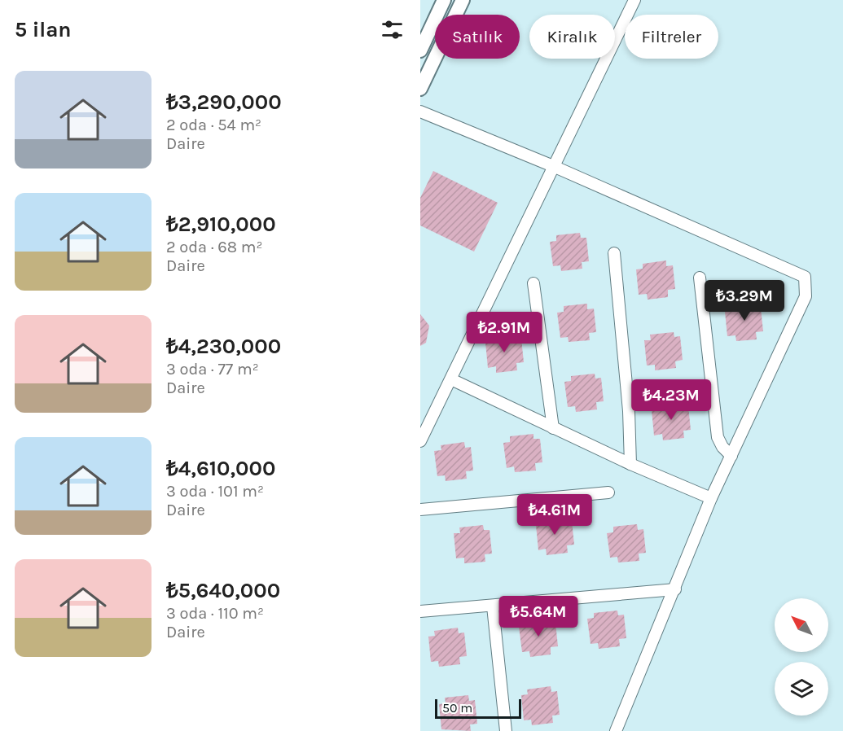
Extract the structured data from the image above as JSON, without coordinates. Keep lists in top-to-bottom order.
{
  "scale_bar": "50 m",
  "north": "top left",
  "page": {
    "heading": "5 ilan",
    "chip": ["Satılık", "Kiralık", "Filtreler"],
    "list": [
      {
        "name": "₺3,290,000",
        "note": "2 oda · 54 m² · Daire"
      },
      {
        "name": "₺2,910,000",
        "note": "2 oda · 68 m² · Daire"
      },
      {
        "name": "₺4,230,000",
        "note": "3 oda · 77 m² · Daire"
      },
      {
        "name": "₺4,610,000",
        "note": "3 oda · 101 m² · Daire"
      },
      {
        "name": "₺5,640,000",
        "note": "3 oda · 110 m² · Daire"
      }
    ],
    "price": [
      "₺3.29M",
      "₺2.91M",
      "₺4.23M",
      "₺4.61M",
      "₺5.64M"
    ],
    "scale": "50 m"
  }
}
